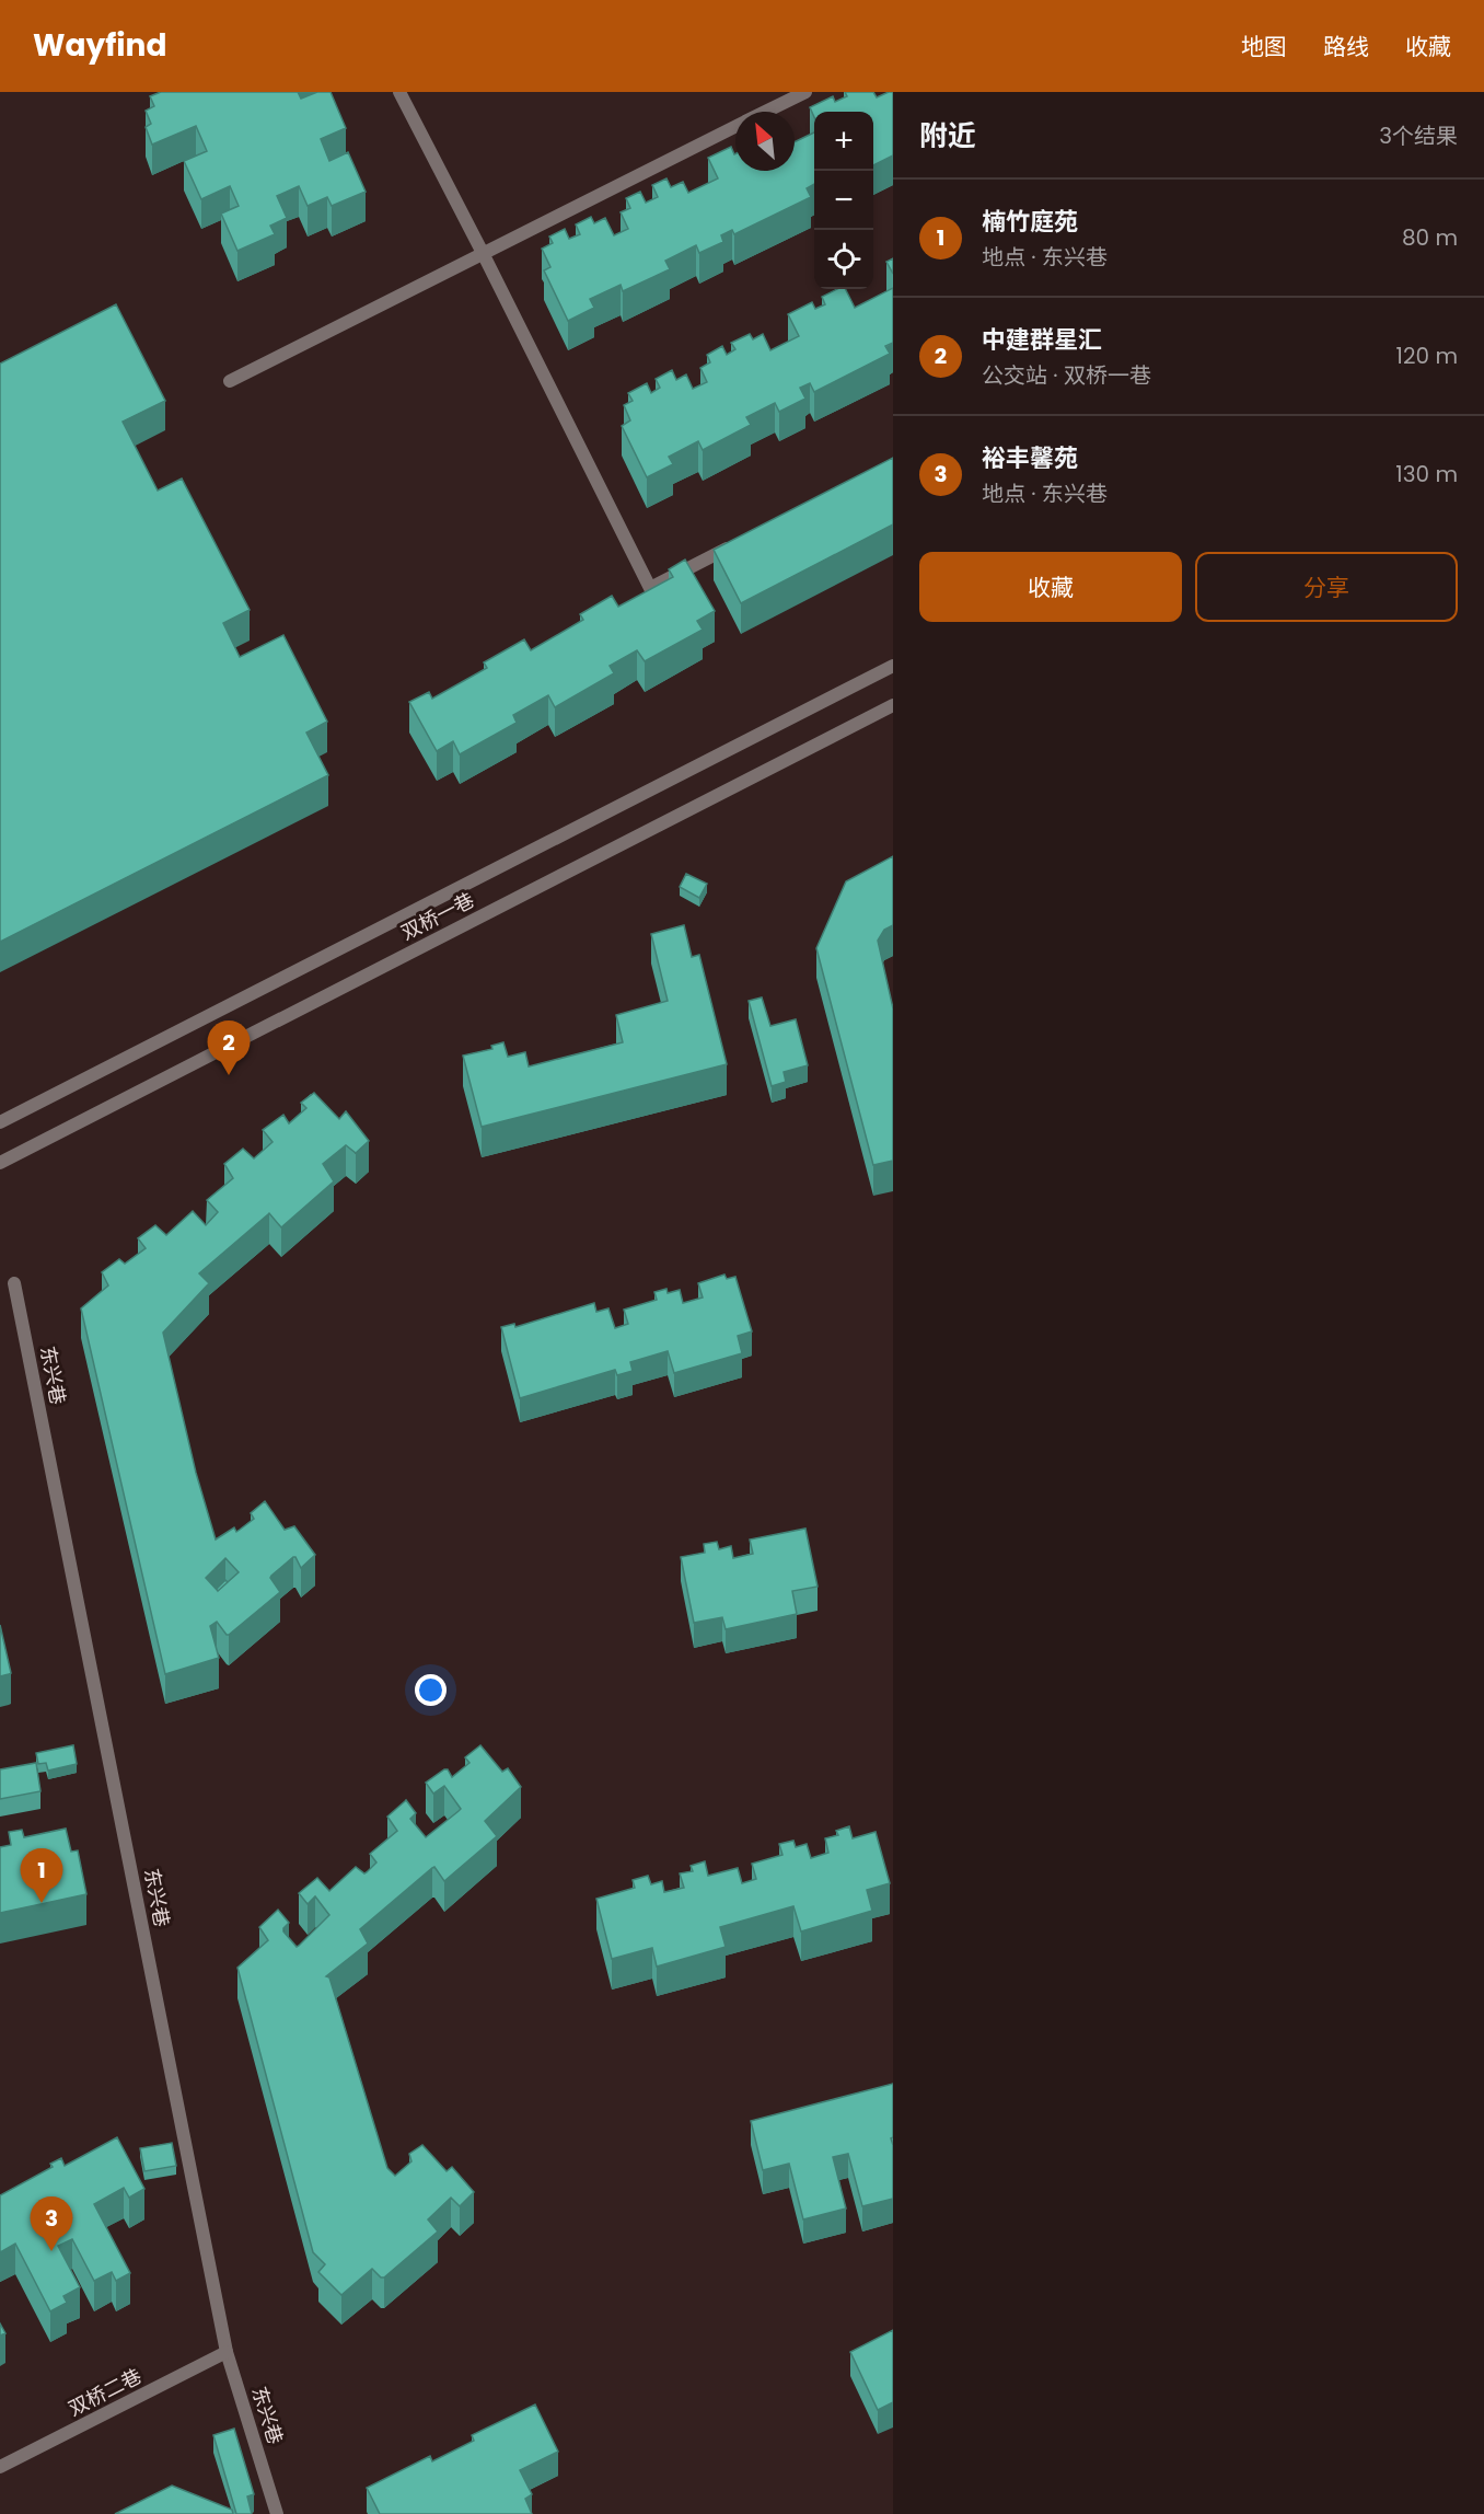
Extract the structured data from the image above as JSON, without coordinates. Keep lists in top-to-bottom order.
{
  "streets": {
    "street": ["双桥一巷", "东兴巷", "双桥二巷"]
  },
  "crossings": [
    ["东兴巷", "双桥二巷"]
  ],
  "north": "top left",
  "page": {
    "header": "Wayfind",
    "nav": ["地图", "路线", "收藏"],
    "heading": ["附近", "3个结果"],
    "map_buttons": ["+", "−"],
    "list": [
      {
        "mark": "1",
        "name": "楠竹庭苑",
        "note": "地点 · 东兴巷",
        "value": "80 m"
      },
      {
        "mark": "2",
        "name": "中建群星汇",
        "note": "公交站 · 双桥一巷",
        "value": "120 m"
      },
      {
        "mark": "3",
        "name": "裕丰馨苑",
        "note": "地点 · 东兴巷",
        "value": "130 m"
      }
    ],
    "buttons": ["收藏", "分享"],
    "pins": ["2", "1", "3"]
  }
}
